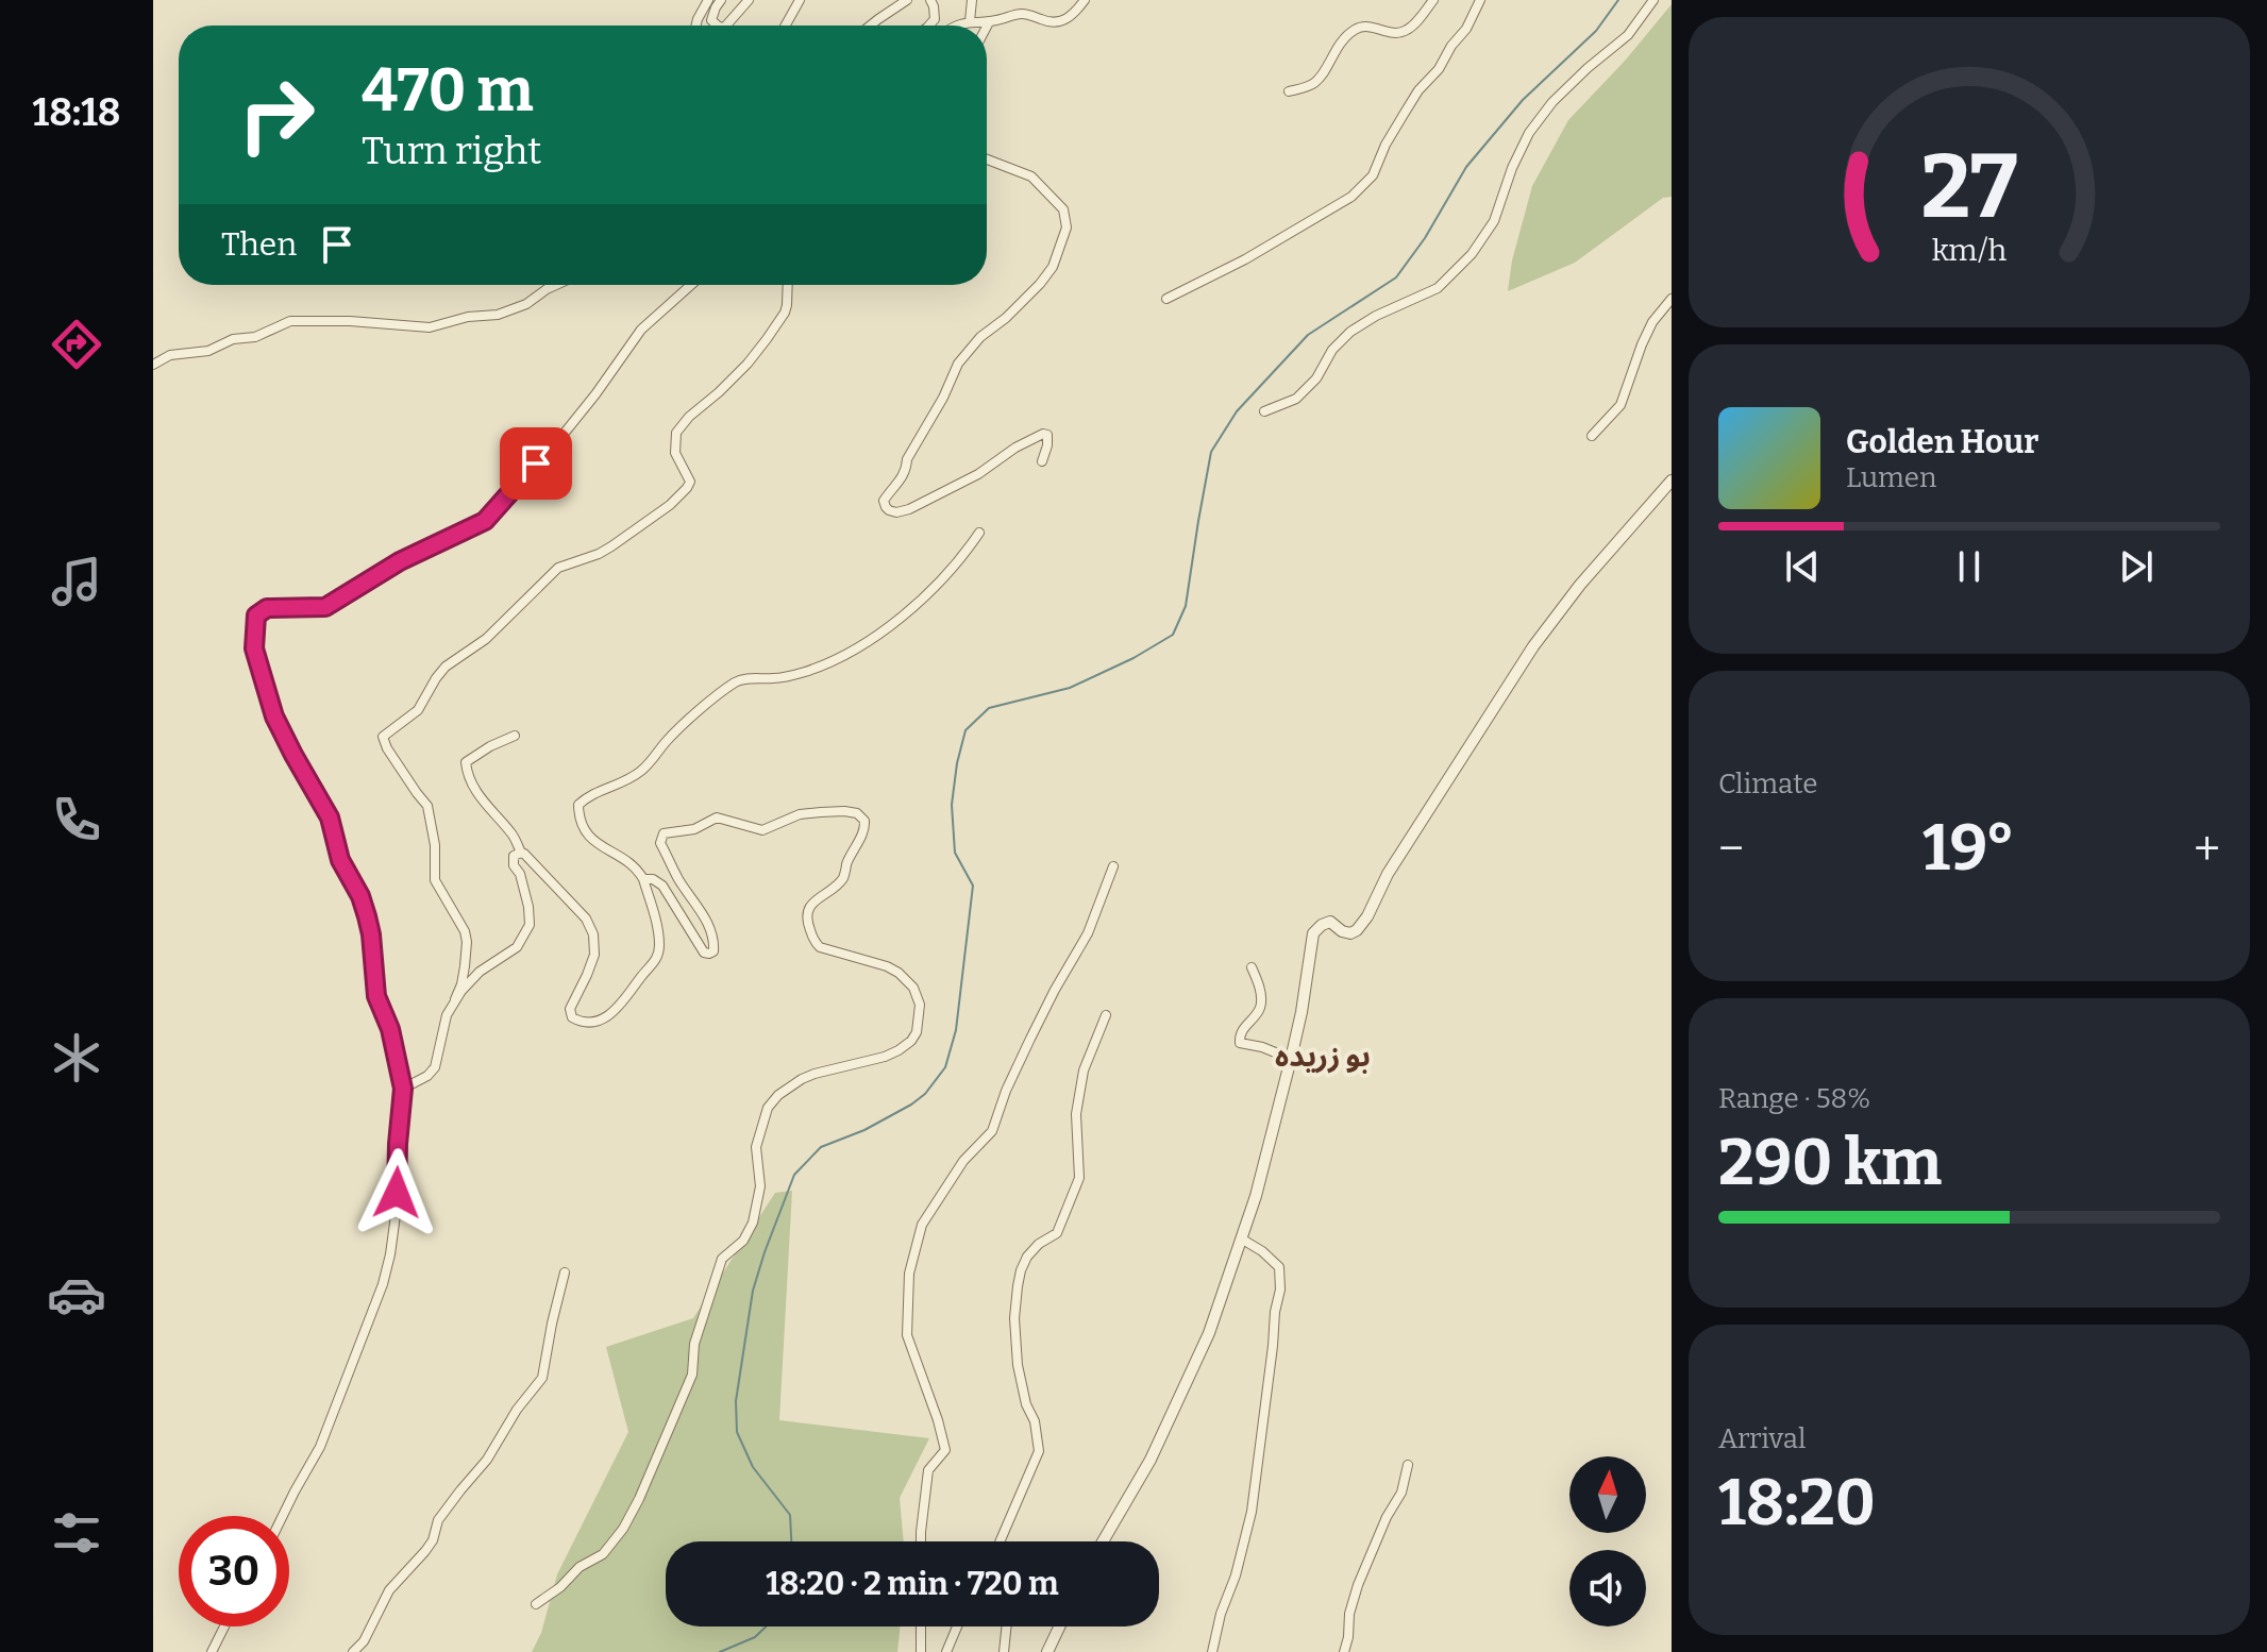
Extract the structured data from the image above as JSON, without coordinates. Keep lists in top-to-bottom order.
{
  "districts": ["بو زريده"],
  "north": "top",
  "page": {
    "tabs": "18:18",
    "turn": ["470 m", "Turn right"],
    "then": "Then",
    "song": ["Golden Hour", "Lumen"],
    "tile": [
      "Climate",
      ["Range · 58%", "290 km"],
      ["Arrival", "18:20"]
    ],
    "heat": ["−", "19°", "+"],
    "limit": "30",
    "trip": "18:20 · 2 min · 720 m",
    "gauge": ["27", "km/h"]
  }
}
